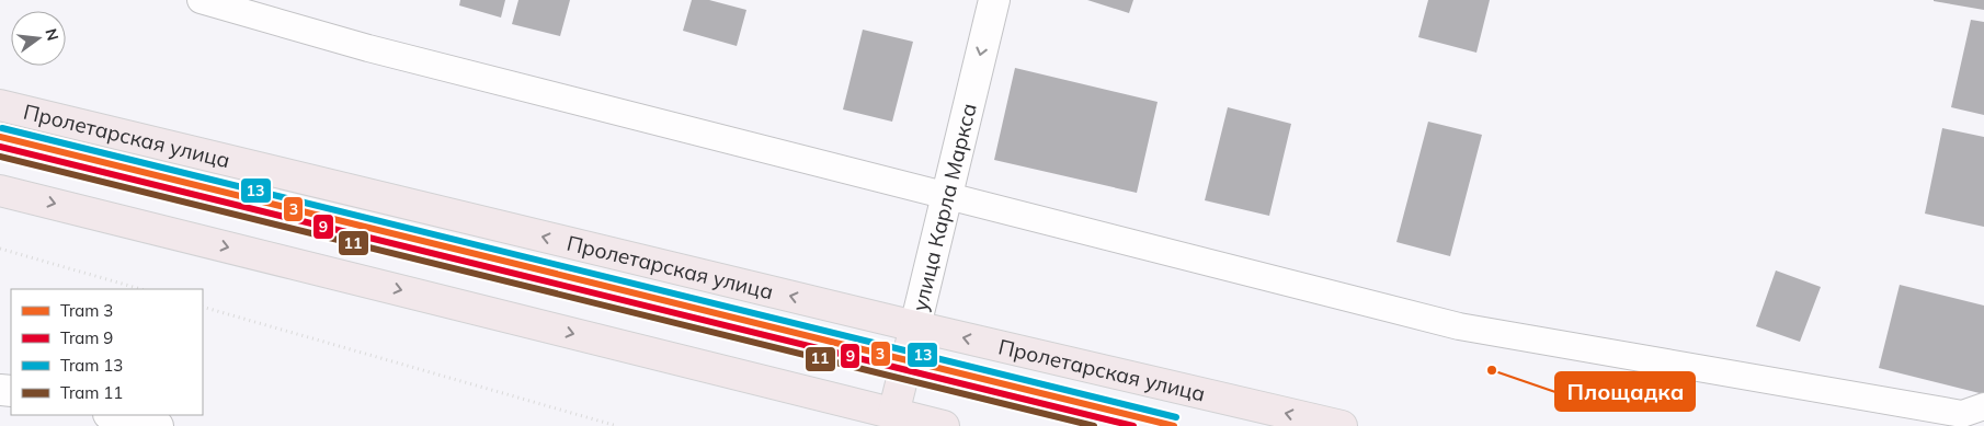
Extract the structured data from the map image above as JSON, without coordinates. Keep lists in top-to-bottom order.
{
  "streets": {
    "main road": ["Пролетарская улица", "улица Карла Маркса"]
  },
  "crossings": [
    ["Пролетарская улица", "улица Карла Маркса"]
  ],
  "one_way": ["улица Карла Маркса"],
  "places": ["Площадка"],
  "lines": [
    "tram line 13",
    "tram line 3",
    "tram line 9",
    "tram line 11"
  ],
  "legend": [
    "Tram 3",
    "Tram 9",
    "Tram 13",
    "Tram 11"
  ],
  "north": "right"
}
